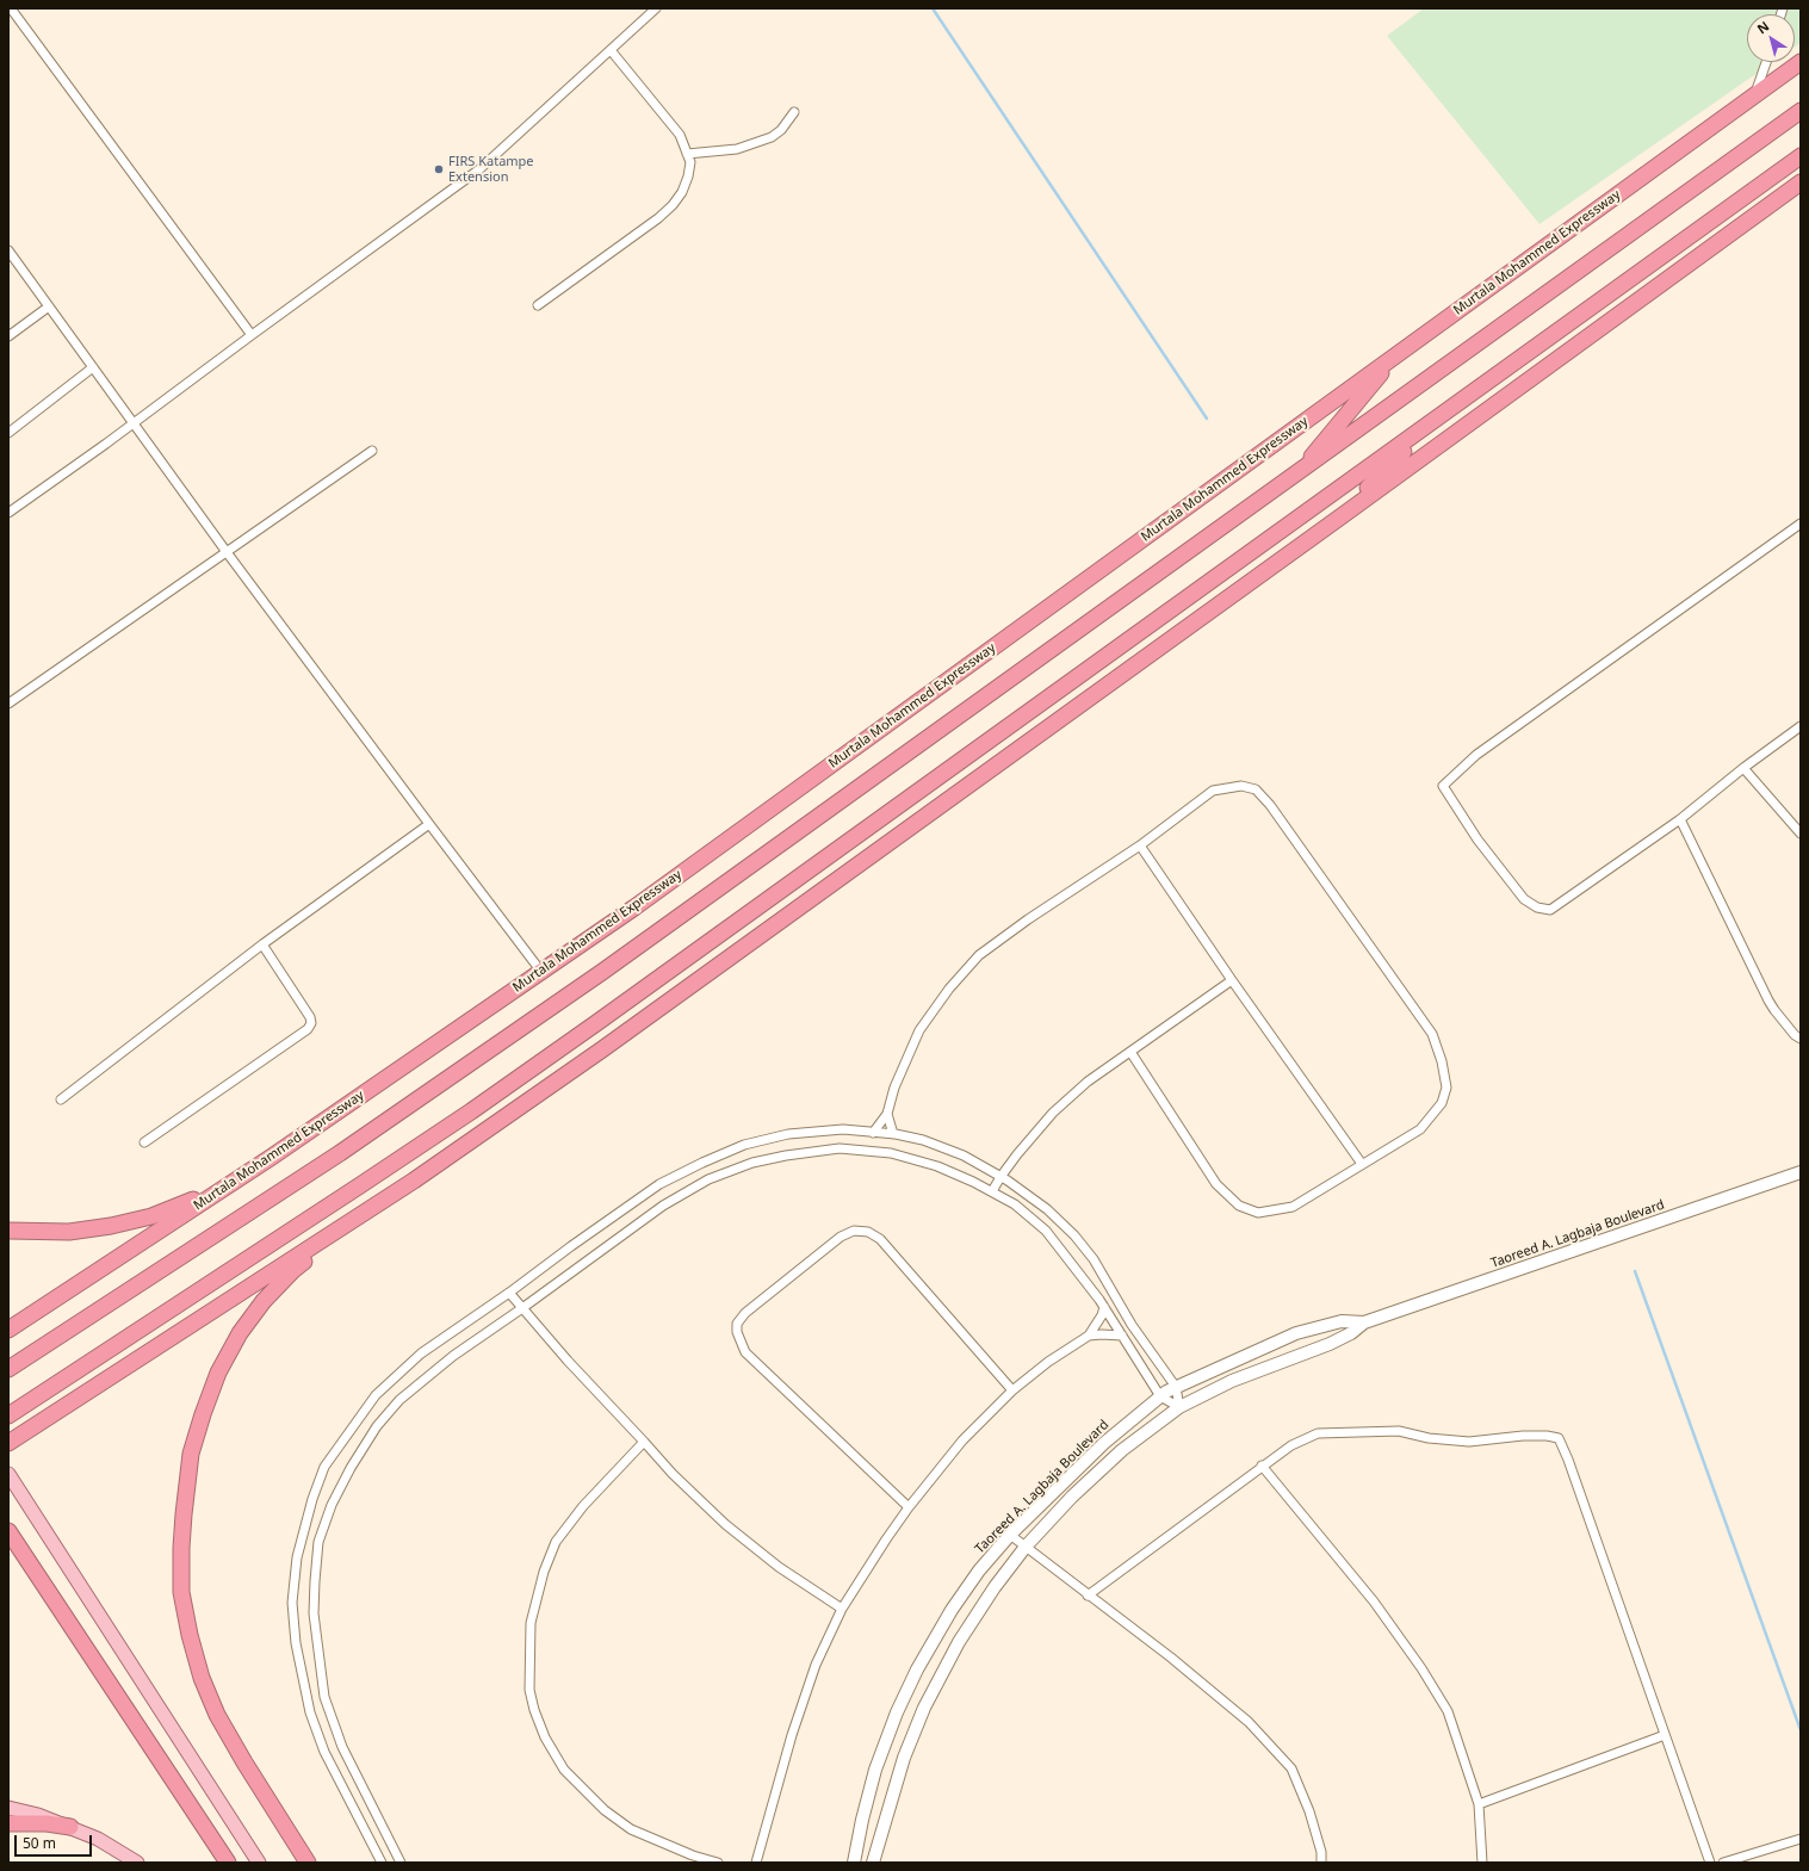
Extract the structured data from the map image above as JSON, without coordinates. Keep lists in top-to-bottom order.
{
  "streets": {
    "highway": ["Murtala Mohammed Expressway"],
    "street": ["Taoreed A. Lagbaja Boulevard"]
  },
  "places": ["FIRS Katampe Extension"],
  "scale_bar": "50 m",
  "north": "top left"
}
